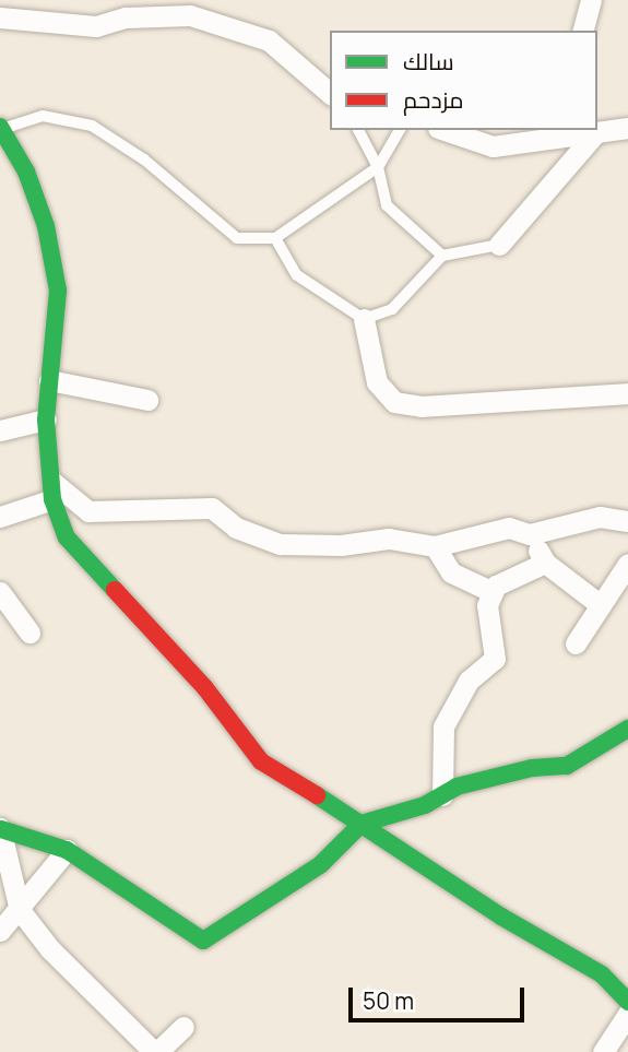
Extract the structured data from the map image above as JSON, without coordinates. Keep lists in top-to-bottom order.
{
  "legend": ["سالك", "مزدحم"],
  "scale_bar": "50 m"
}
